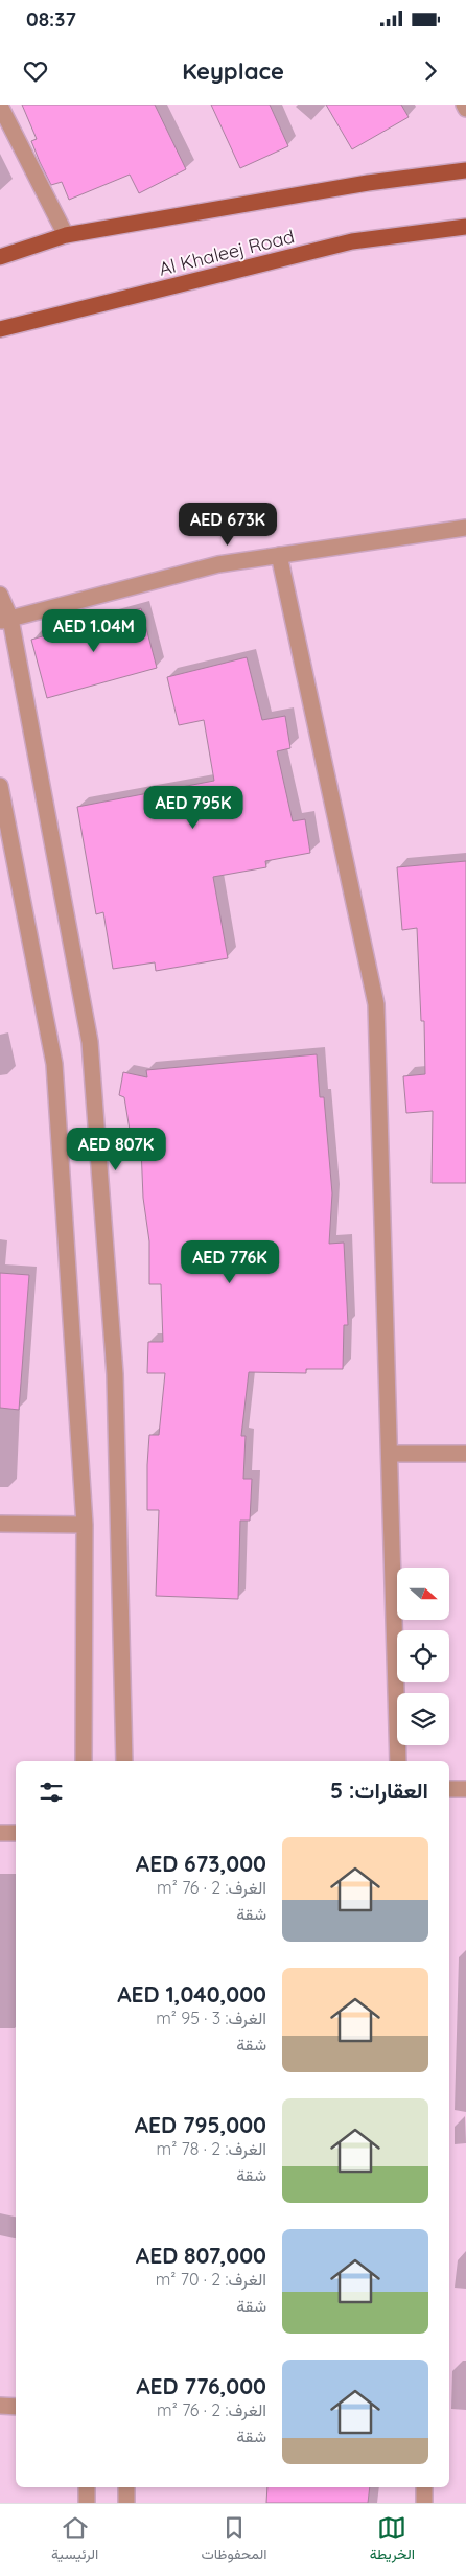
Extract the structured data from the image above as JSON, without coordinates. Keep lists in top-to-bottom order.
{
  "streets": {
    "main road": ["Al Khaleej Road"]
  },
  "north": "right",
  "page": {
    "status": "08:37",
    "header": "Keyplace",
    "price": [
      "AED 673K",
      "AED 1.04M",
      "AED 795K",
      "AED 807K",
      "AED 776K"
    ],
    "heading": "العقارات: 5",
    "list": [
      {
        "name": "AED 673,000",
        "note": "الغرف: 2 · 76 m² · شقة"
      },
      {
        "name": "AED 1,040,000",
        "note": "الغرف: 3 · 95 m² · شقة"
      },
      {
        "name": "AED 795,000",
        "note": "الغرف: 2 · 78 m² · شقة"
      },
      {
        "name": "AED 807,000",
        "note": "الغرف: 2 · 70 m² · شقة"
      },
      {
        "name": "AED 776,000",
        "note": "الغرف: 2 · 76 m² · شقة"
      }
    ],
    "tabs": ["الخريطة", "المحفوظات", "الرئيسية"]
  }
}
